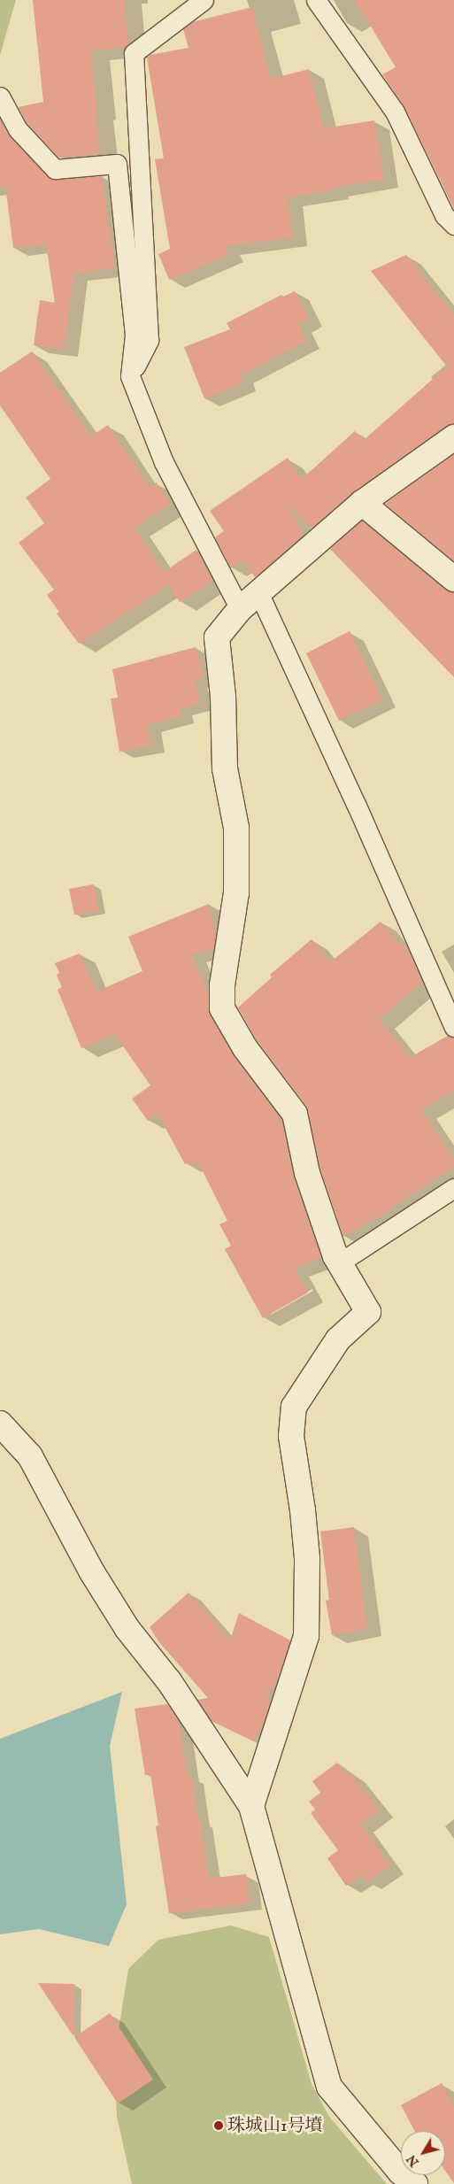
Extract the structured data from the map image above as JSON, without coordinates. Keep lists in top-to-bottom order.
{
  "places": ["珠城山1号墳"],
  "north": "bottom left"
}
